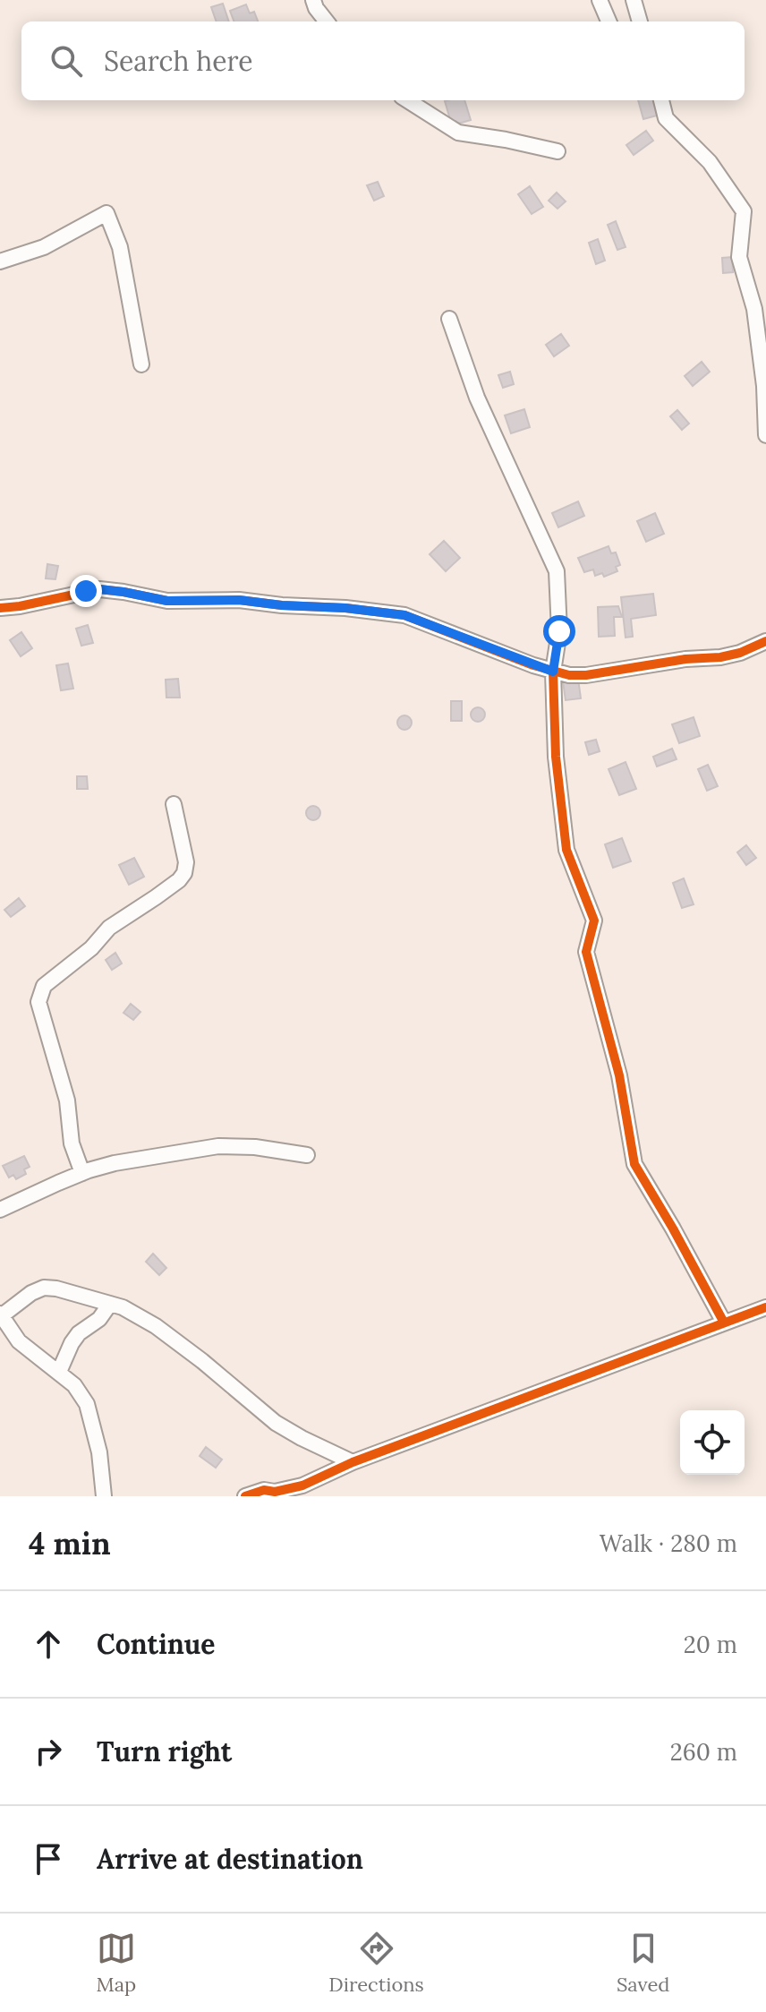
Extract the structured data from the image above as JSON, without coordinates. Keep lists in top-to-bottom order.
{
  "page": {
    "search": "Search here",
    "heading": ["4 min", "Walk · 280 m"],
    "list": [
      ["Continue", "20 m"],
      ["Turn right", "260 m"],
      "Arrive at destination"
    ],
    "nav": ["Map", "Directions", "Saved"]
  }
}
